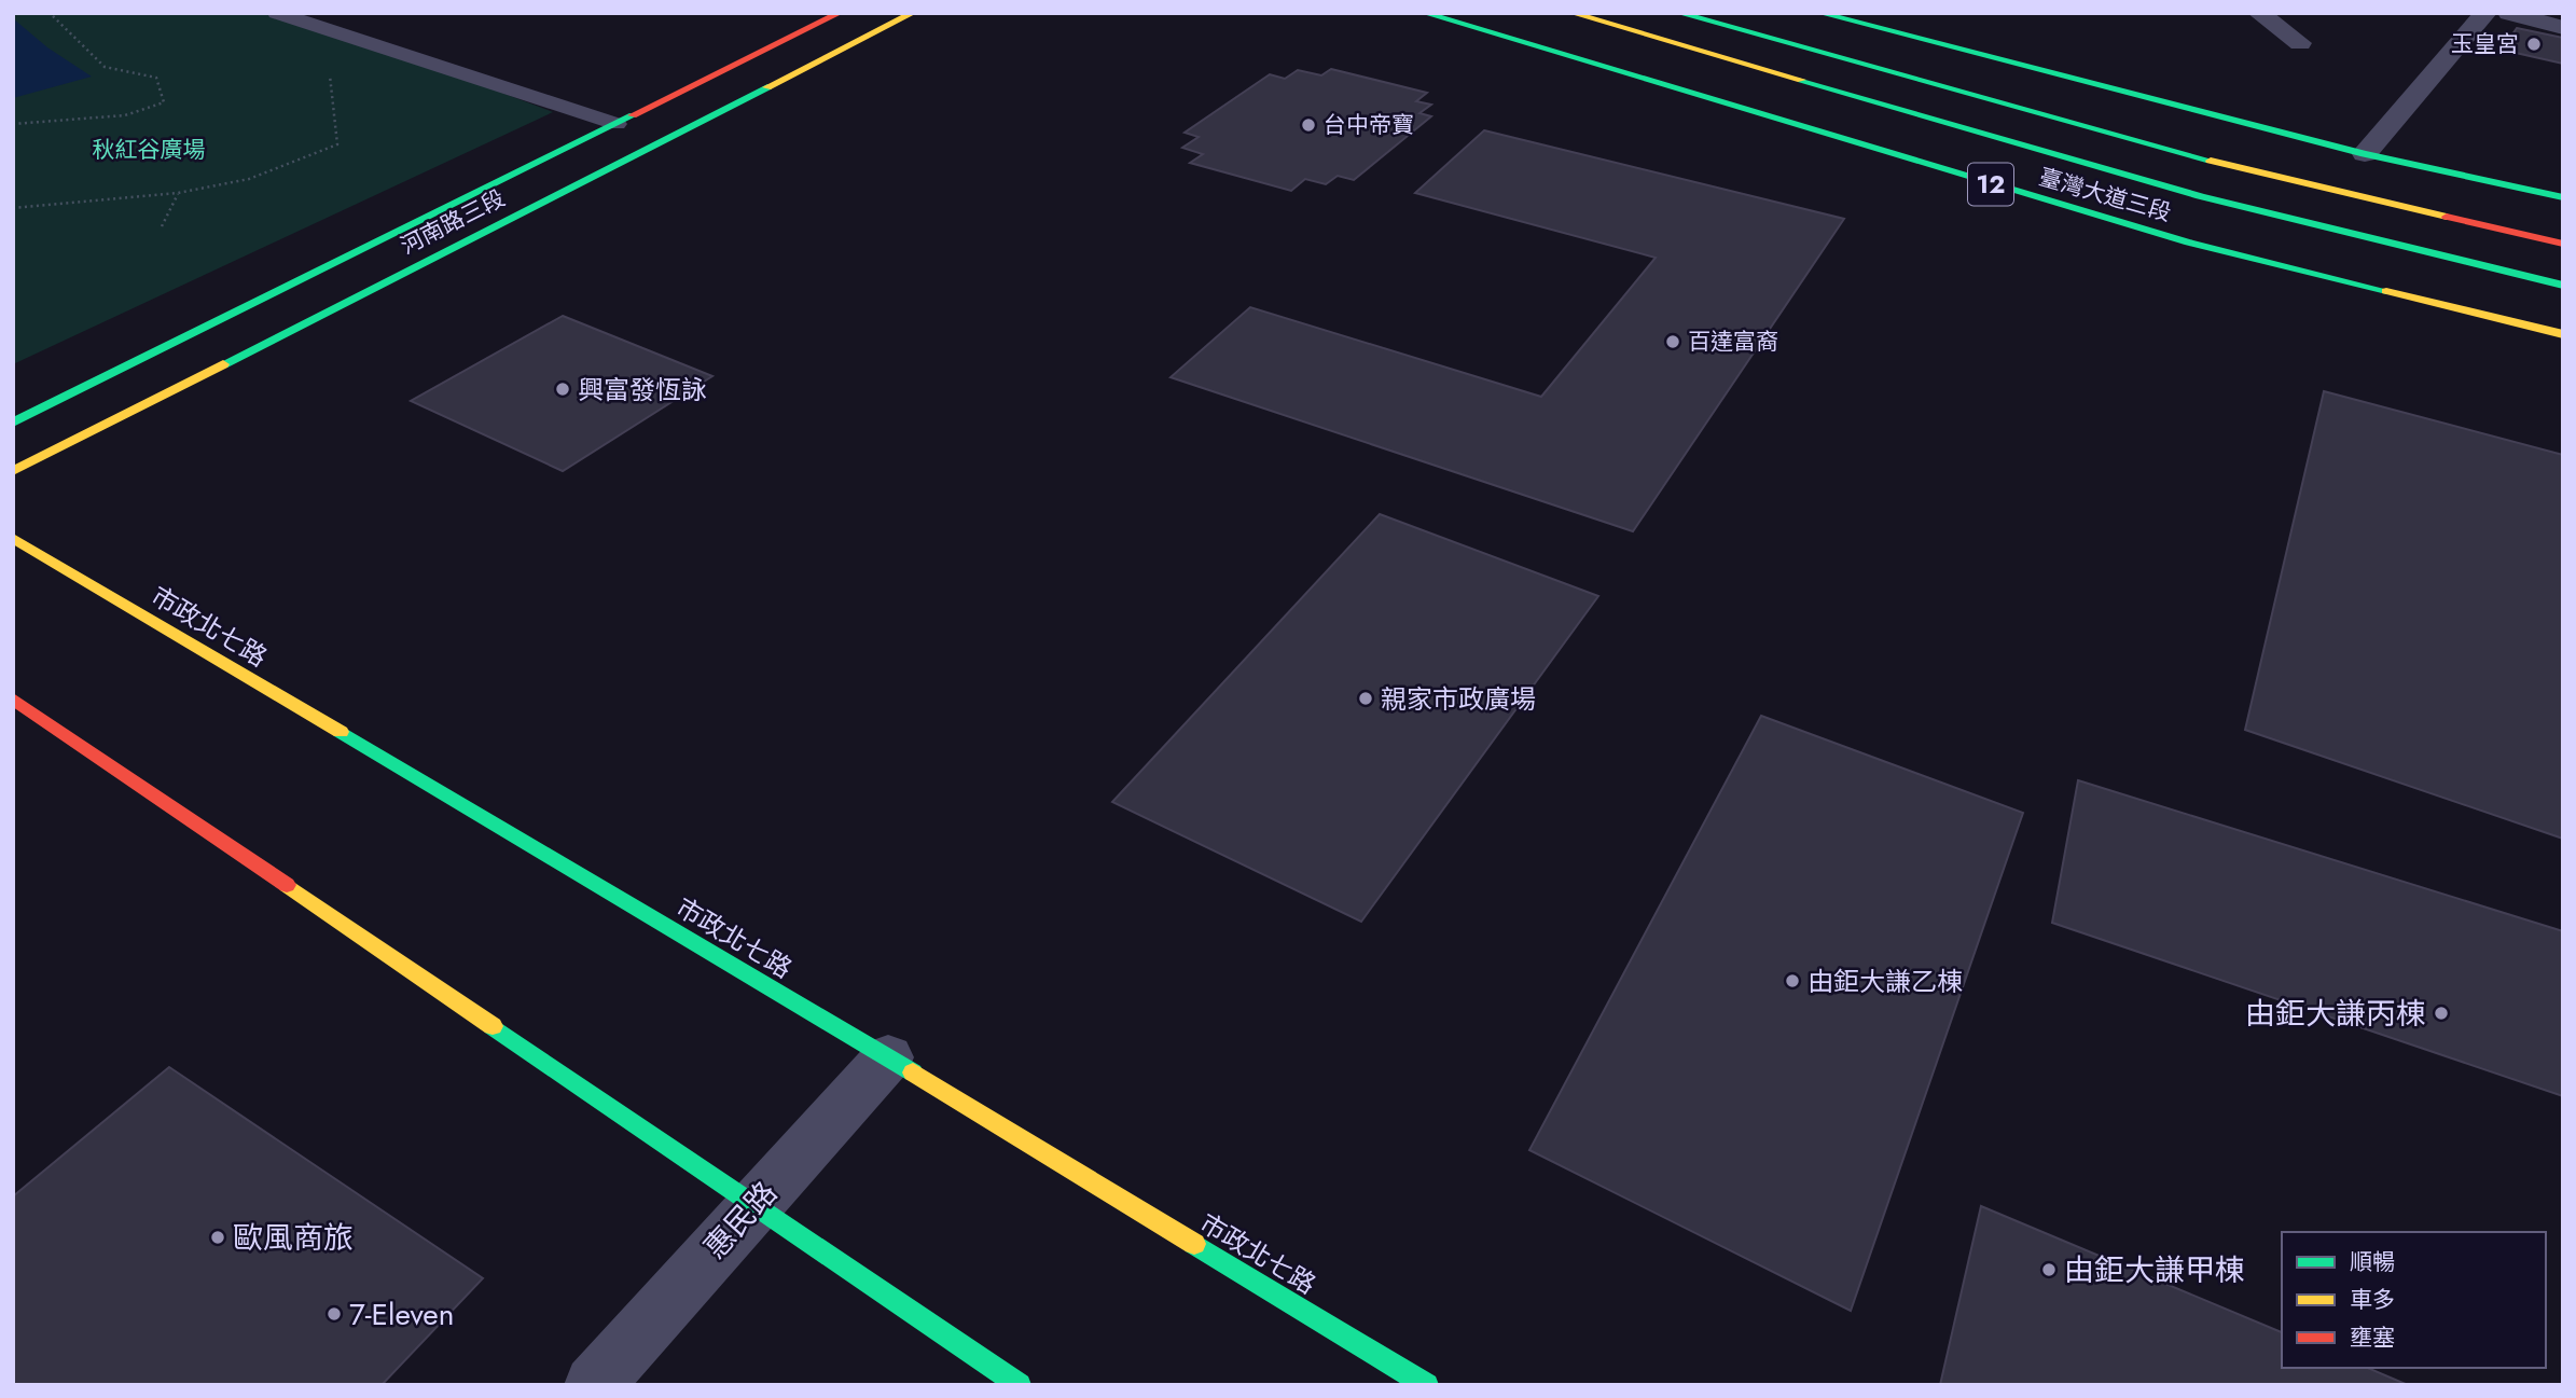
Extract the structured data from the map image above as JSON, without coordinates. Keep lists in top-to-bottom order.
{
  "streets": {
    "street": [
      "12",
      "臺灣大道三段",
      "河南路三段",
      "市政北七路",
      "惠民路"
    ]
  },
  "crossings": [
    ["市政北七路", "惠民路"]
  ],
  "parks": ["秋紅谷廣場"],
  "places": [
    "玉皇宮",
    "台中帝寶",
    "百達富裔",
    "興富發恆詠",
    "親家市政廣場",
    "由鉅大謙乙棟",
    "由鉅大謙丙棟",
    "歐風商旅",
    "由鉅大謙甲棟",
    "7-Eleven"
  ],
  "legend": ["順暢", "車多", "壅塞"]
}
